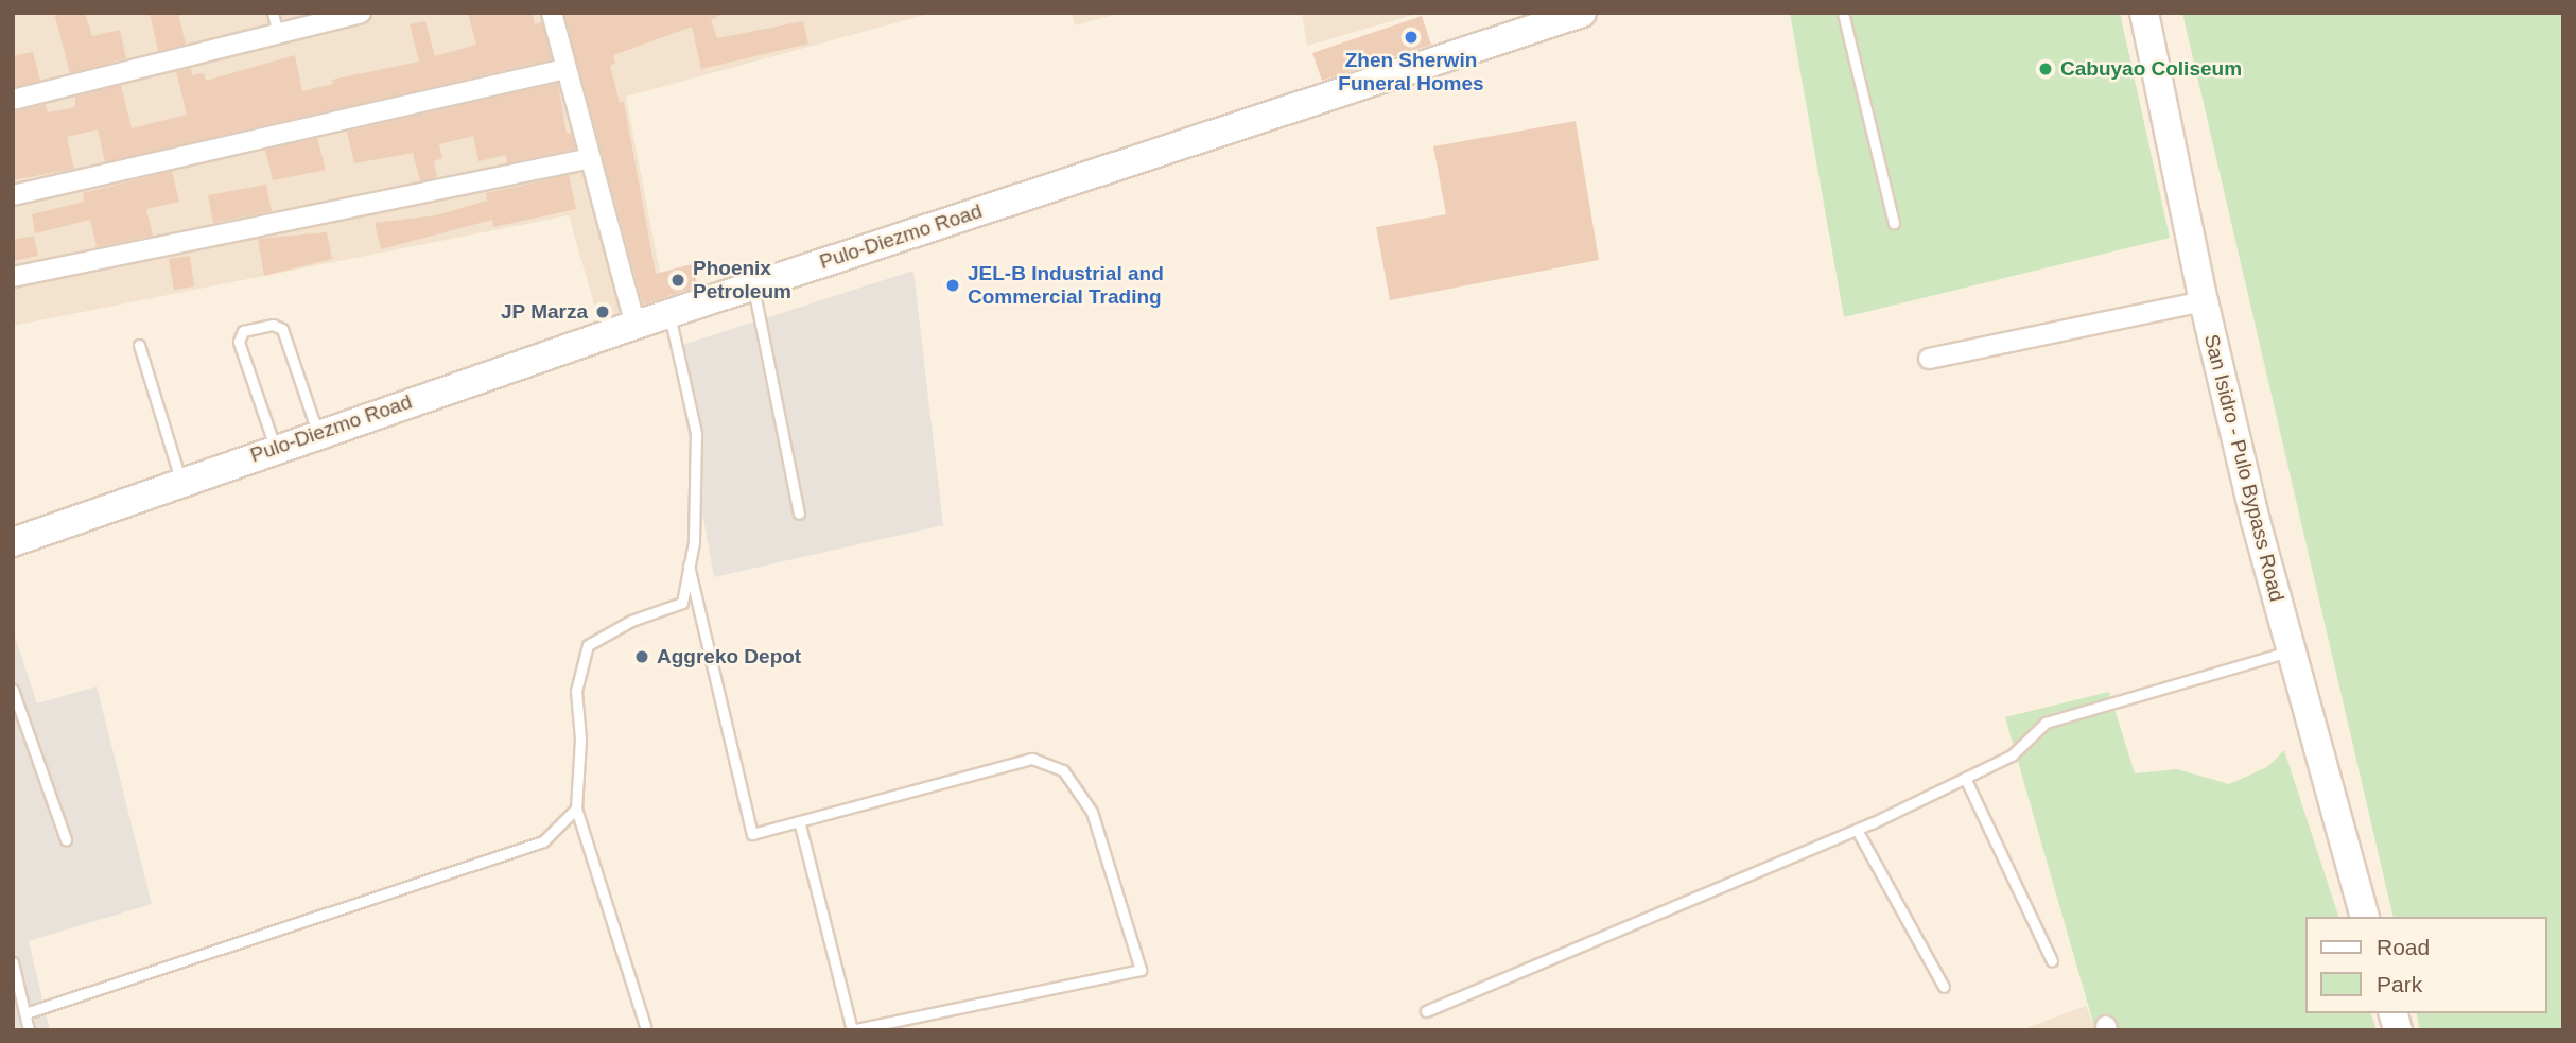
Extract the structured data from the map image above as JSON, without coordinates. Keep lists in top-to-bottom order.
{
  "streets": {
    "main road": ["Pulo-Diezmo Road", "San Isidro - Pulo Bypass Road"]
  },
  "places": [
    "Zhen Sherwin Funeral Homes",
    "Cabuyao Coliseum",
    "Phoenix Petroleum",
    "JEL-B Industrial and Commercial Trading",
    "JP Marza",
    "Aggreko Depot"
  ],
  "legend": ["Road", "Park"]
}
